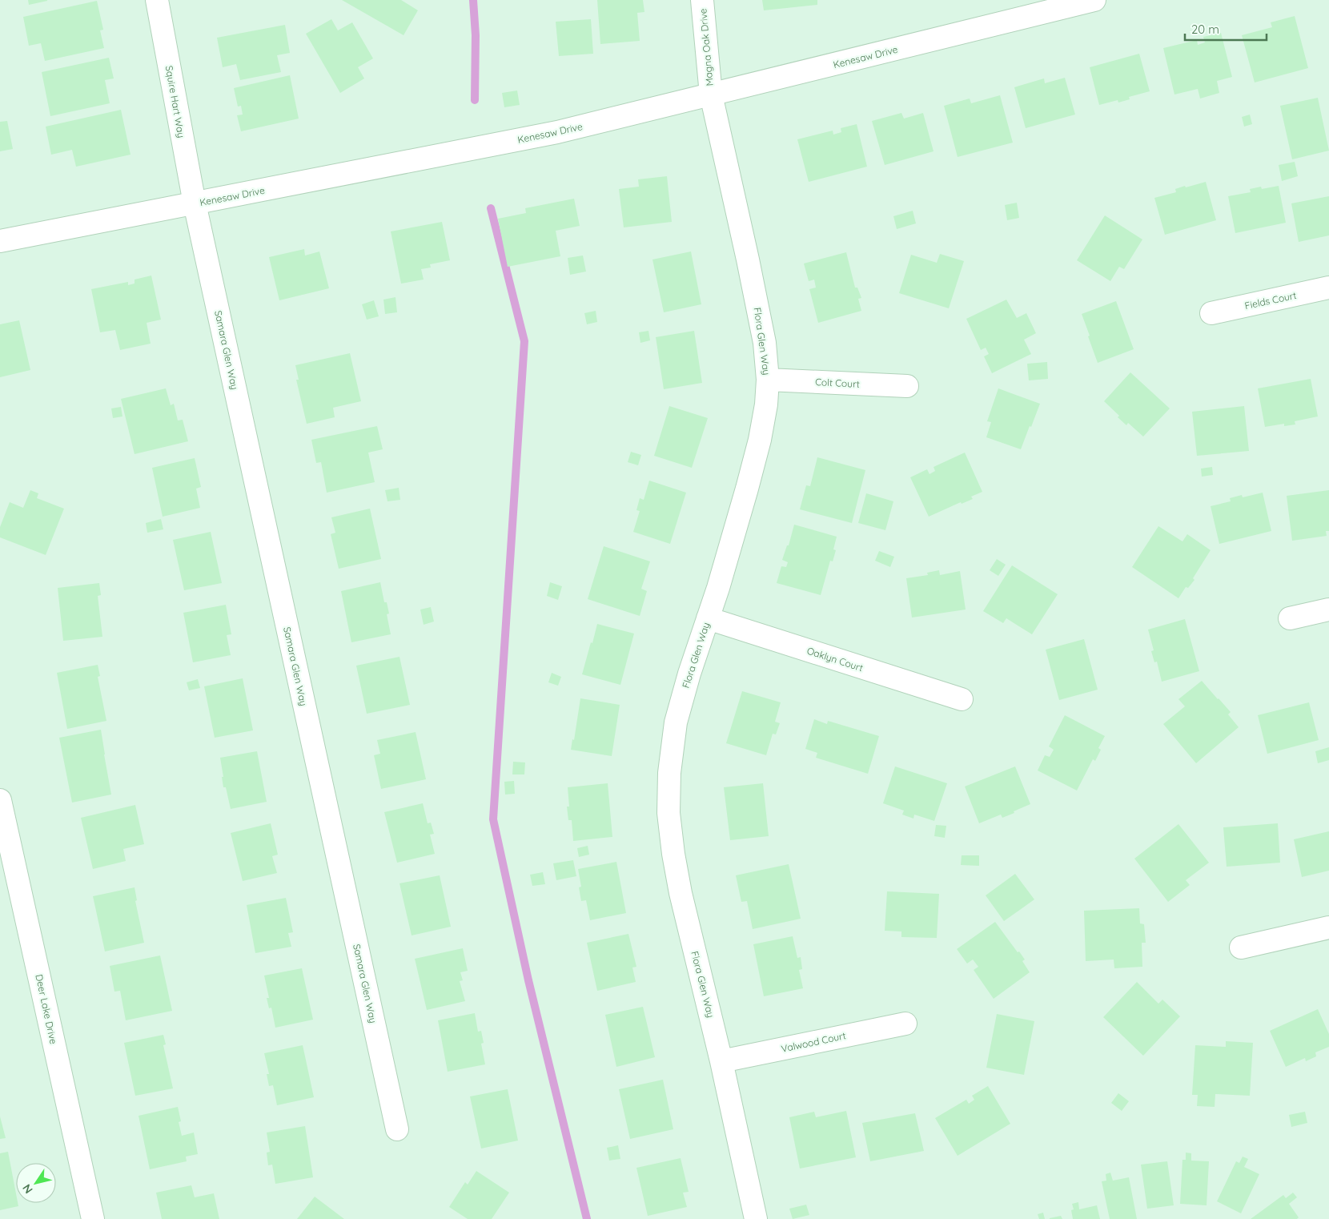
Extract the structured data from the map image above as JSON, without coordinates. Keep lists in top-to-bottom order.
{
  "streets": {
    "street": [
      "Magna Oak Drive",
      "Kenesaw Drive",
      "Squire Hart Way",
      "Fields Court",
      "Flora Glen Way",
      "Samara Glen Way",
      "Colt Court",
      "Oaklyn Court",
      "Deer Lake Drive",
      "Valwood Court"
    ]
  },
  "crossings": [
    ["Magna Oak Drive", "Kenesaw Drive"],
    ["Magna Oak Drive", "Flora Glen Way"],
    ["Kenesaw Drive", "Squire Hart Way"],
    ["Kenesaw Drive", "Flora Glen Way"],
    ["Kenesaw Drive", "Samara Glen Way"],
    ["Squire Hart Way", "Samara Glen Way"],
    ["Flora Glen Way", "Colt Court"],
    ["Flora Glen Way", "Oaklyn Court"],
    ["Flora Glen Way", "Valwood Court"]
  ],
  "scale_bar": "20 m",
  "north": "bottom left"
}
